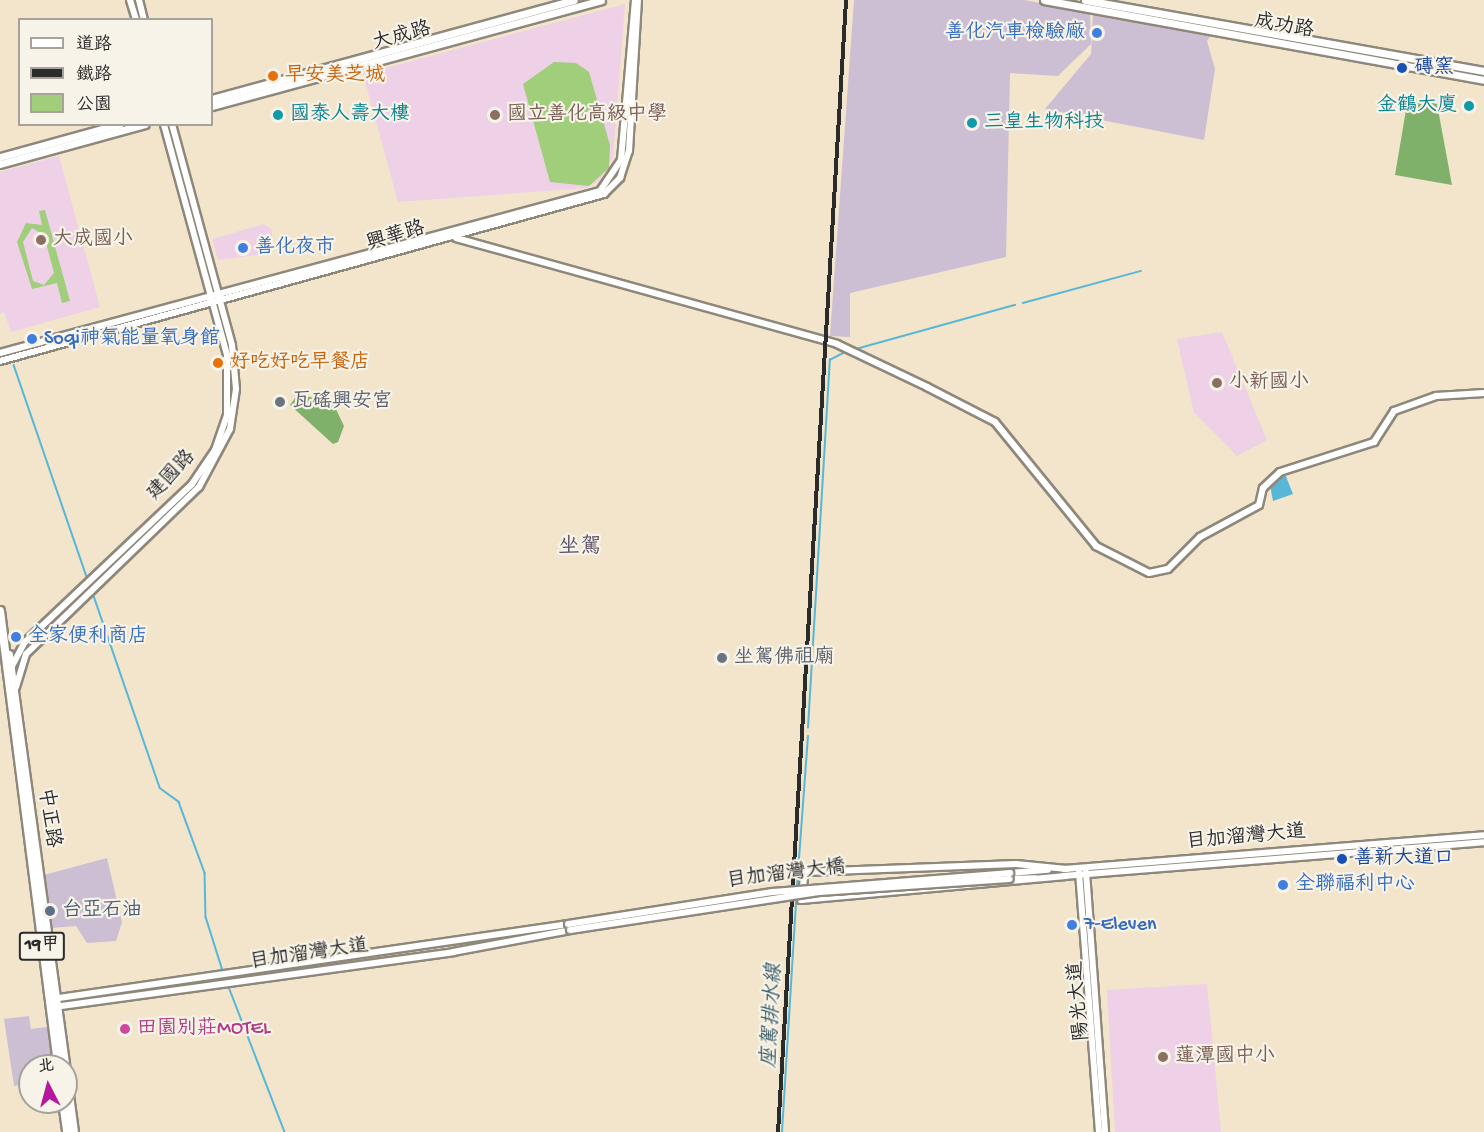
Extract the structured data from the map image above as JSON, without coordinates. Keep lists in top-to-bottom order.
{
  "streets": {
    "main road": [
      "成功路",
      "大成路",
      "中正路",
      "19甲"
    ],
    "street": [
      "興華路",
      "建國路",
      "目加溜灣大道",
      "目加溜灣大橋",
      "陽光大道"
    ]
  },
  "crossings": [
    ["興華路", "建國路"],
    ["建國路", "中正路"],
    ["中正路", "目加溜灣大道"],
    ["中正路", "19甲"],
    ["目加溜灣大道", "目加溜灣大橋"],
    ["目加溜灣大道", "19甲"],
    ["目加溜灣大道", "陽光大道"]
  ],
  "districts": ["坐駕"],
  "water": ["座駕排水線"],
  "places": [
    "善化汽車檢驗廠",
    "磚窯",
    "早安美芝城",
    "金鶴大廈",
    "國泰人壽大樓",
    "國立善化高級中學",
    "三皇生物科技",
    "大成國小",
    "善化夜市",
    "Soqi神氣能量氧身館",
    "好吃好吃早餐店",
    "小新國小",
    "瓦磘興安宮",
    "全家便利商店",
    "坐駕佛祖廟",
    "善新大道口",
    "全聯福利中心",
    "台亞石油",
    "7-Eleven",
    "田園別莊MOTEL",
    "蓮潭國中小"
  ],
  "legend": ["道路", "鐵路", "公園"],
  "north": "top"
}
